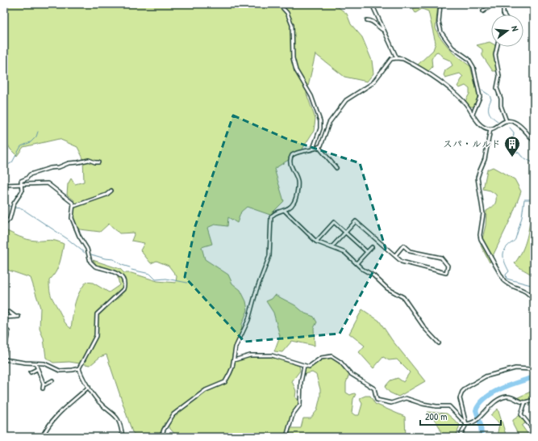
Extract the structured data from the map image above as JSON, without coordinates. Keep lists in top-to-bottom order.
{
  "places": {
    "building": ["スパ・ルルド"]
  },
  "scale_bar": "200 m",
  "north": "right"
}
